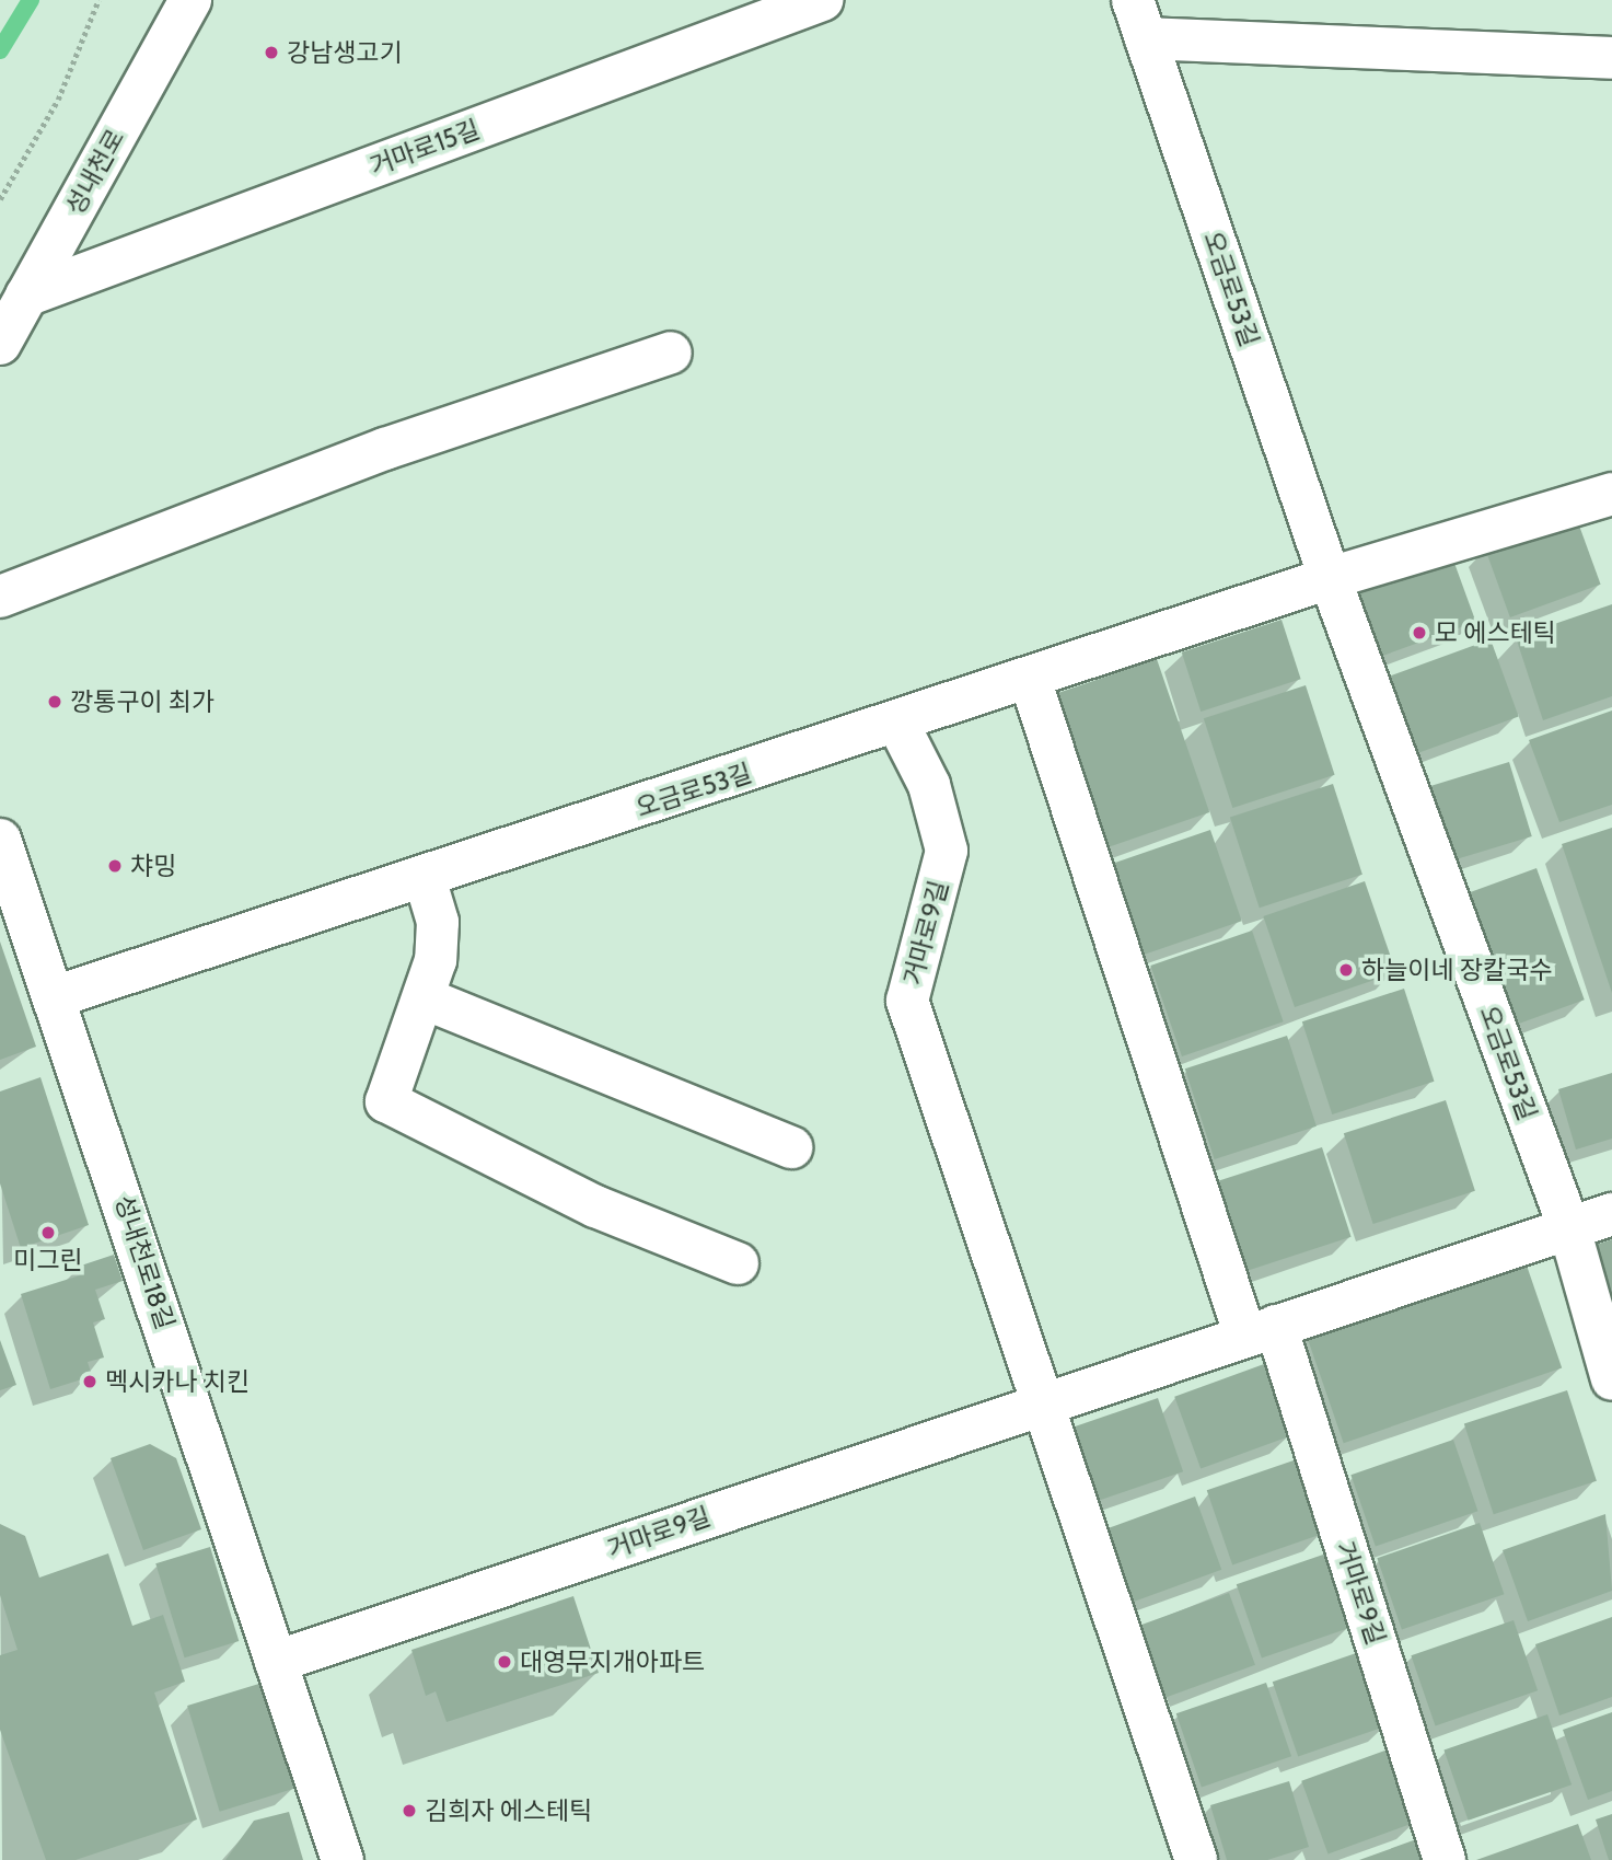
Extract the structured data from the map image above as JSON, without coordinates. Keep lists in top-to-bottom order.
{
  "streets": {
    "street": [
      "거마로15길",
      "성내천로",
      "오금로53길",
      "거마로9길",
      "성내천로18길"
    ]
  },
  "crossings": [
    ["거마로15길", "성내천로"],
    ["오금로53길", "거마로9길"],
    ["오금로53길", "성내천로18길"],
    ["거마로9길", "성내천로18길"]
  ],
  "places": [
    "강남생고기",
    "모 에스테틱",
    "깡통구이 최가",
    "챠밍",
    "하늘이네 장칼국수",
    "미그린",
    "멕시카나 치킨",
    "대영무지개아파트",
    "김희자 에스테틱"
  ]
}
